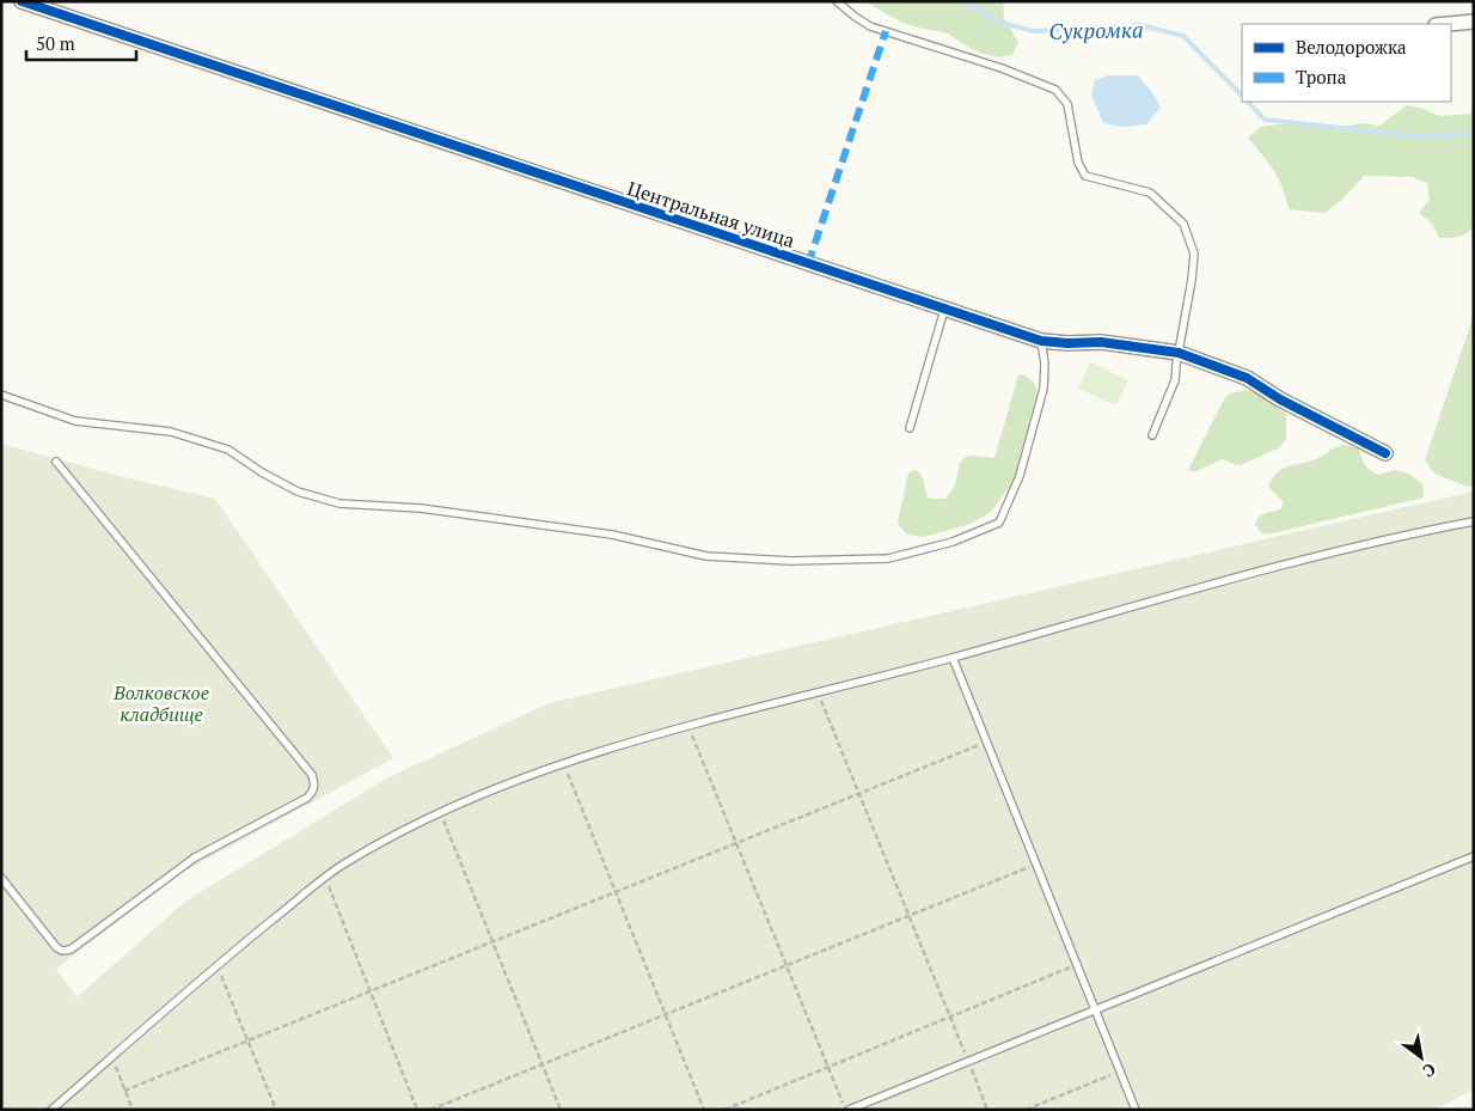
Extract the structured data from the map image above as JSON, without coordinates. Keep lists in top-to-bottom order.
{
  "streets": {
    "street": ["Центральная улица"]
  },
  "water": ["Сукромка"],
  "parks": ["Волковское кладбище"],
  "legend": ["Велодорожка", "Тропа"],
  "scale_bar": "50 m",
  "north": "bottom right"
}
